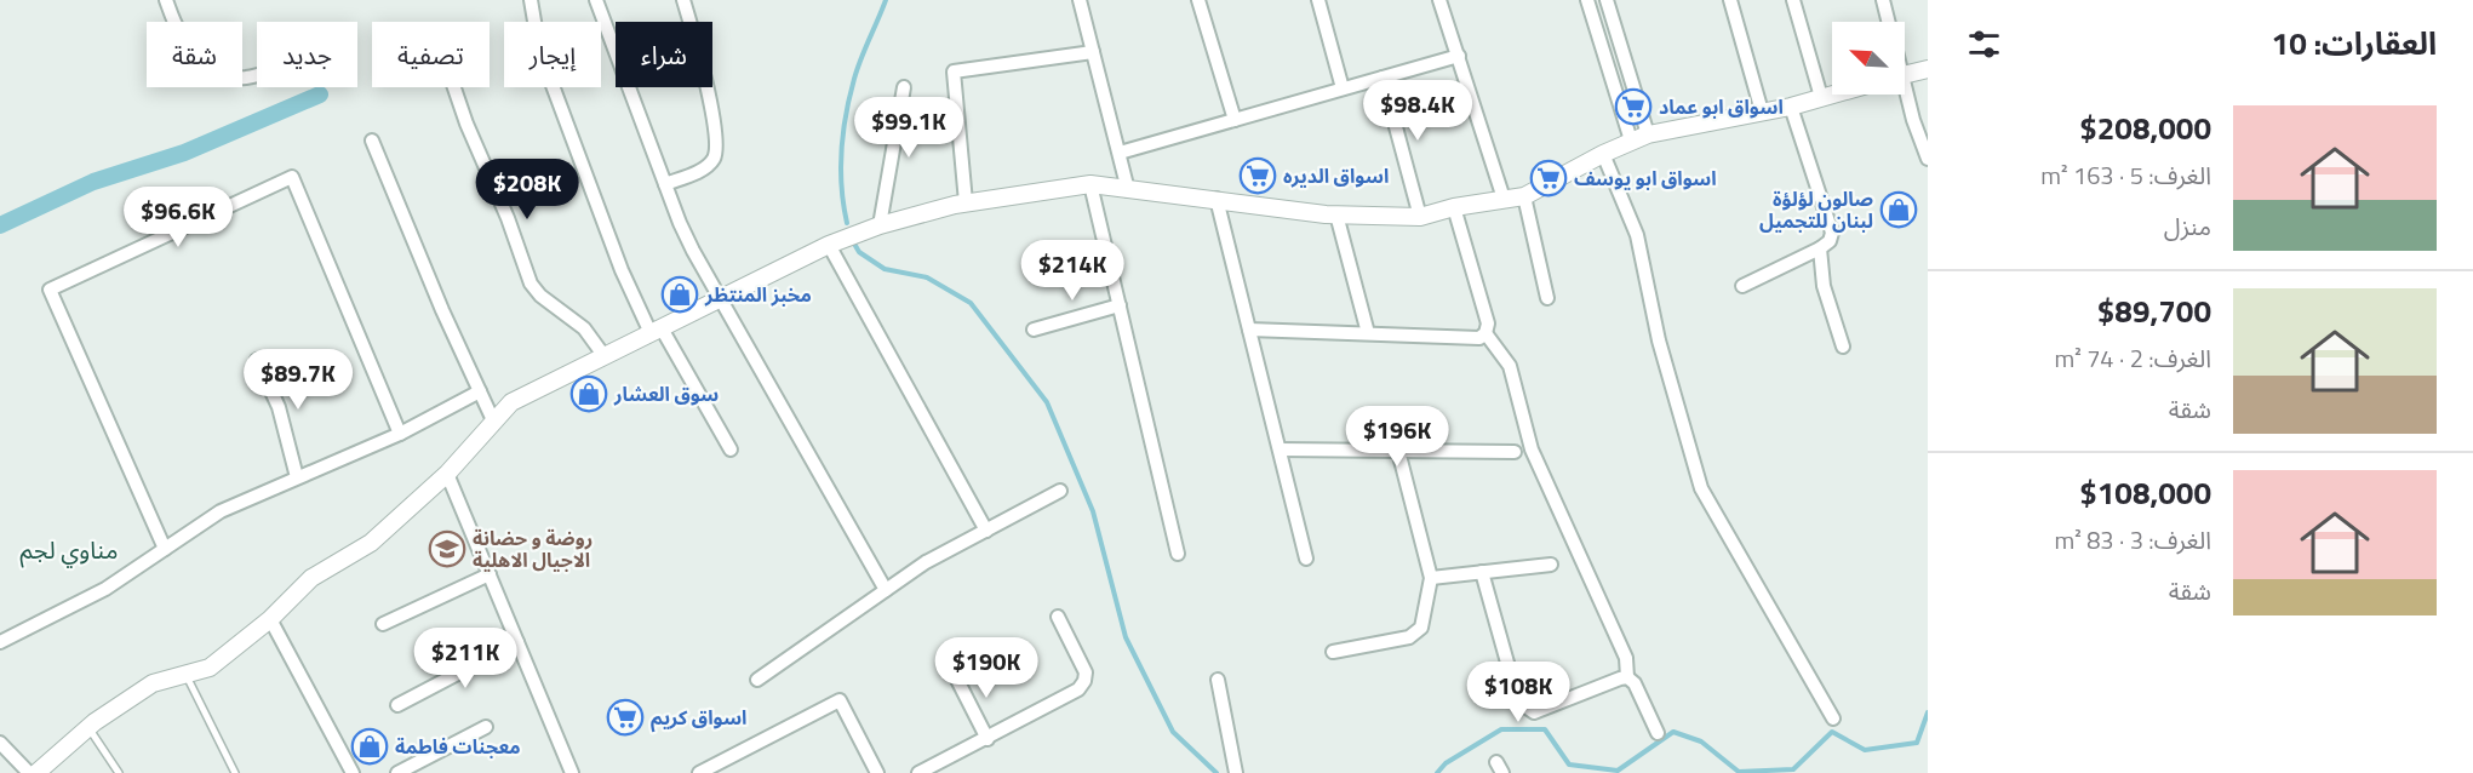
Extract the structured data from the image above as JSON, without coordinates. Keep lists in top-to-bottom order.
{
  "districts": ["مناوي لجم"],
  "places": {
    "supermarket": [
      "اسواق ابو عماد",
      "اسواق الديره",
      "اسواق ابو يوسف",
      "اسواق كريم"
    ],
    "shop": [
      "صالون لؤلؤة لبنان للتجميل",
      "مخبز المنتظر",
      "سوق العشار",
      "معجنات فاطمة"
    ],
    "school or university": ["روضة و حضانة الاجيال الاهلية"]
  },
  "north": "top left",
  "page": {
    "heading": "العقارات: 10",
    "chip": [
      "شراء",
      "إيجار",
      "تصفية",
      "جديد",
      "شقة"
    ],
    "price": [
      "$98.4K",
      "$99.1K",
      "$208K",
      "$96.6K",
      "$214K",
      "$89.7K",
      "$196K",
      "$211K",
      "$190K",
      "$108K"
    ],
    "list": [
      {
        "name": "$208,000",
        "note": "الغرف: 5 · 163 m² · منزل"
      },
      {
        "name": "$89,700",
        "note": "الغرف: 2 · 74 m² · شقة"
      },
      {
        "name": "$108,000",
        "note": "الغرف: 3 · 83 m² · شقة"
      }
    ]
  }
}
